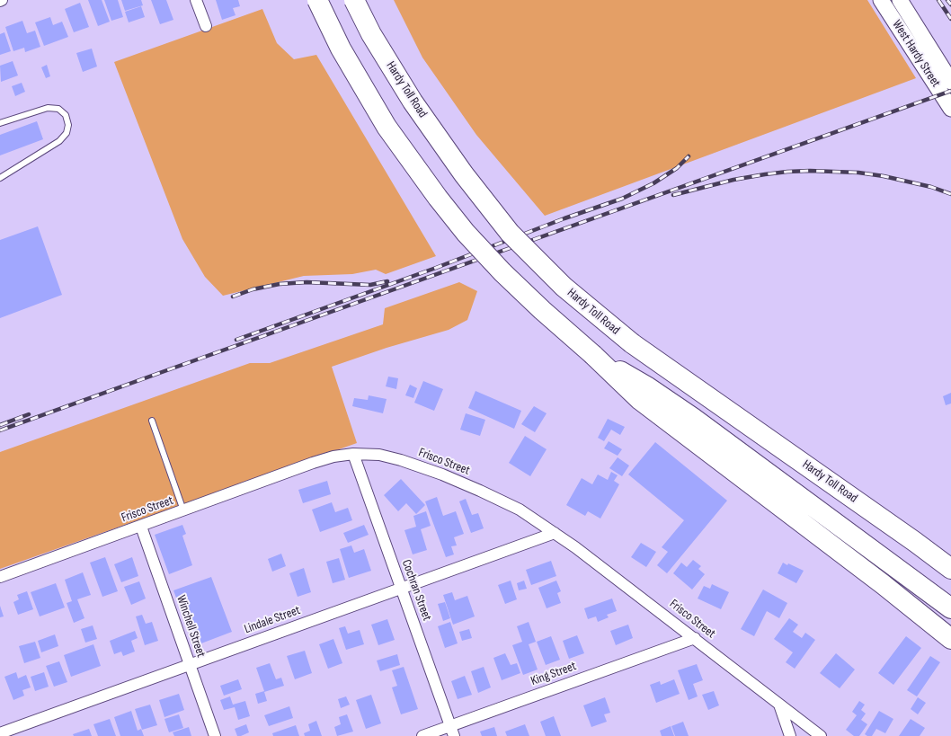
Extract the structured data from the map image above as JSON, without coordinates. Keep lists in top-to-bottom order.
{
  "streets": {
    "highway": ["Hardy Toll Road"],
    "main road": ["West Hardy Street"],
    "street": [
      "Frisco Street",
      "Cochran Street",
      "Lindale Street",
      "Winchell Street",
      "King Street"
    ]
  },
  "crossings": [
    ["Frisco Street", "Cochran Street"],
    ["Frisco Street", "Lindale Street"],
    ["Frisco Street", "Winchell Street"],
    ["Frisco Street", "King Street"],
    ["Cochran Street", "Lindale Street"],
    ["Cochran Street", "King Street"],
    ["Lindale Street", "Winchell Street"]
  ]
}
